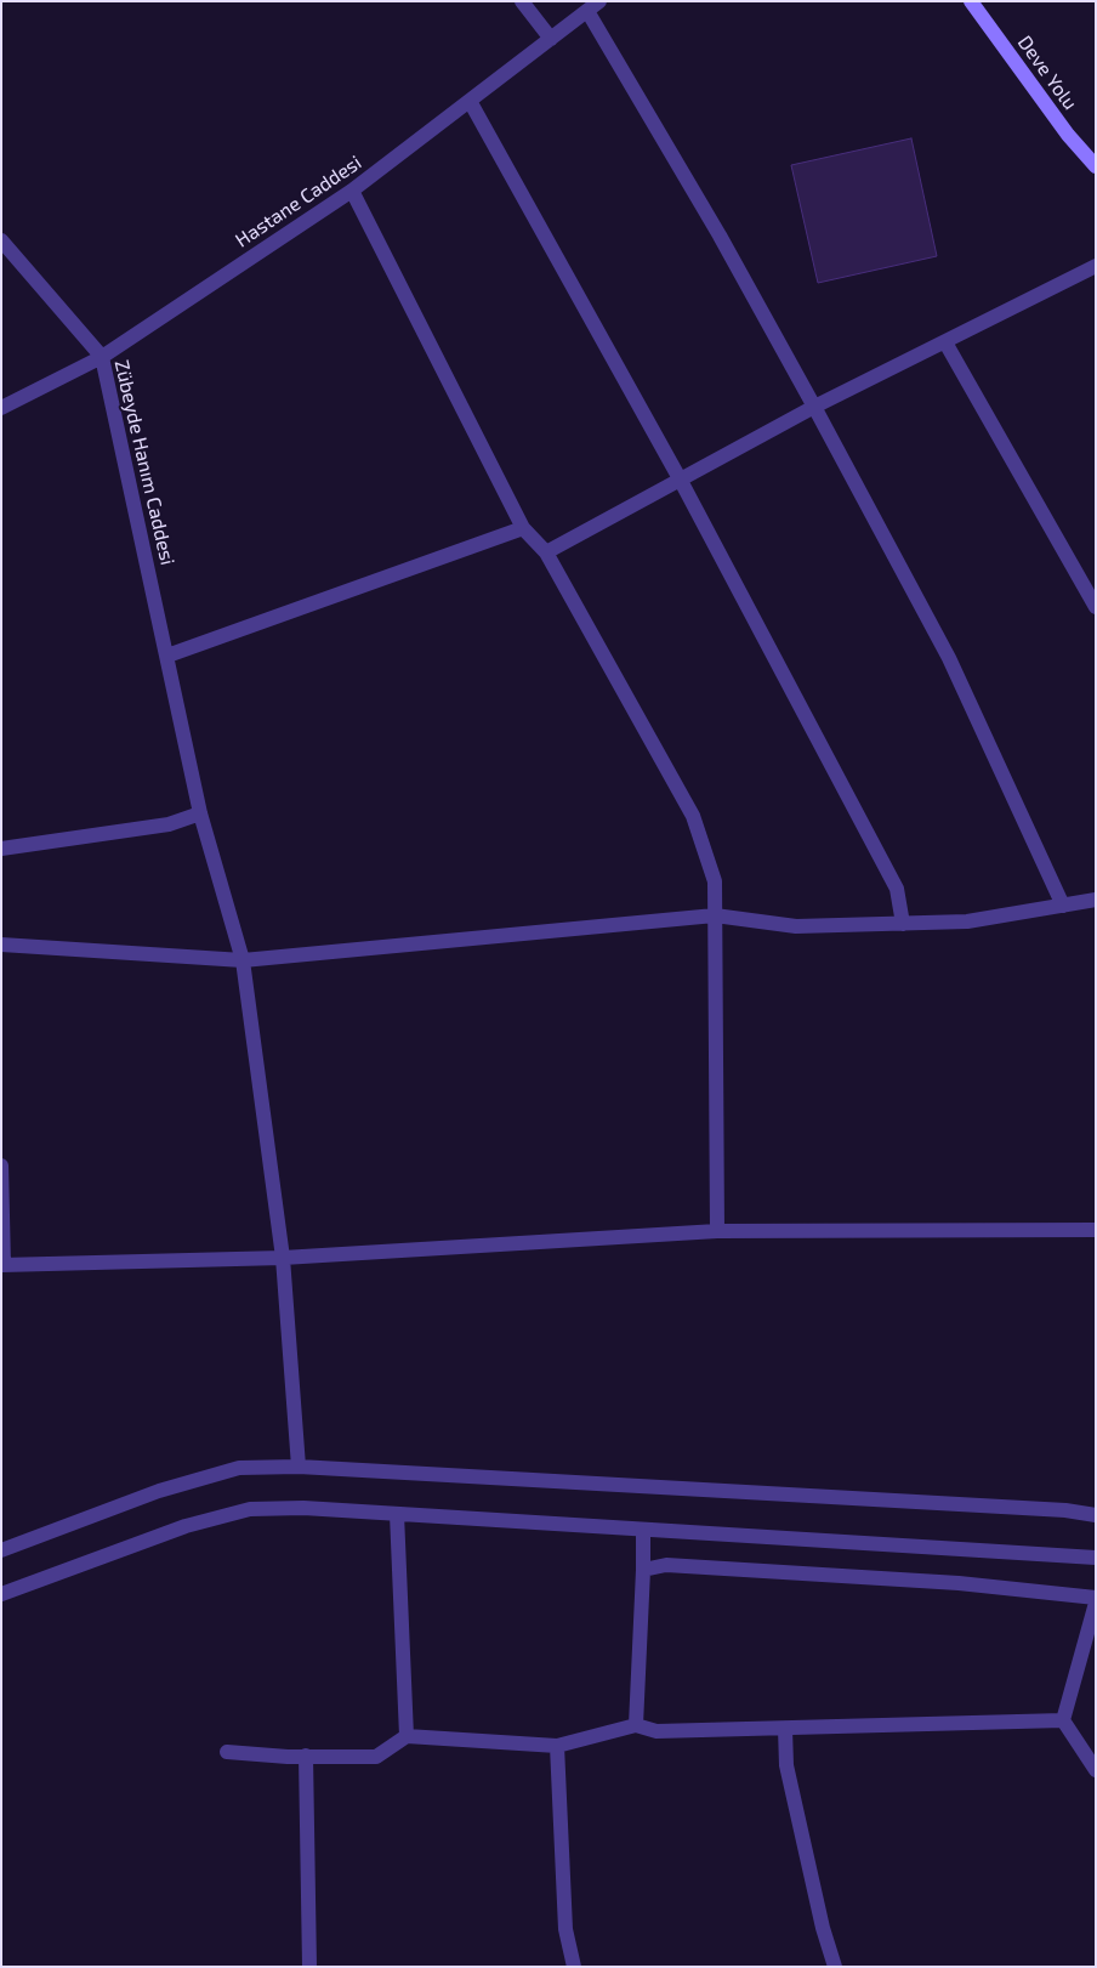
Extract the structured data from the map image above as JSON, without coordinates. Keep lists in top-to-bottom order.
{
  "streets": {
    "street": ["Deve Yolu", "Hastane Caddesi", "Zübeyde Hanım Caddesi"]
  },
  "crossings": [
    ["Hastane Caddesi", "Zübeyde Hanım Caddesi"]
  ]
}
